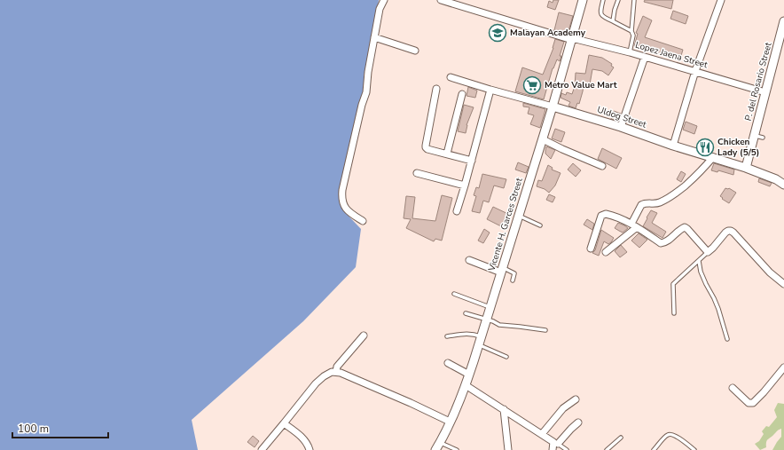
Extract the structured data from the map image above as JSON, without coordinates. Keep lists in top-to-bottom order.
{
  "streets": {
    "street": [
      "Lopez Jaena Street",
      "P. del Rosario Street",
      "Uldog Street",
      "Vicente H. Garces Street"
    ]
  },
  "crossings": [
    ["Lopez Jaena Street", "P. del Rosario Street"],
    ["Lopez Jaena Street", "Vicente H. Garces Street"],
    ["P. del Rosario Street", "Uldog Street"],
    ["Uldog Street", "Vicente H. Garces Street"]
  ],
  "places": {
    "school or university": ["Malayan Academy"],
    "supermarket": ["Metro Value Mart"],
    "restaurant": ["Chicken Lady (5/5)"]
  },
  "scale_bar": "100 m"
}
